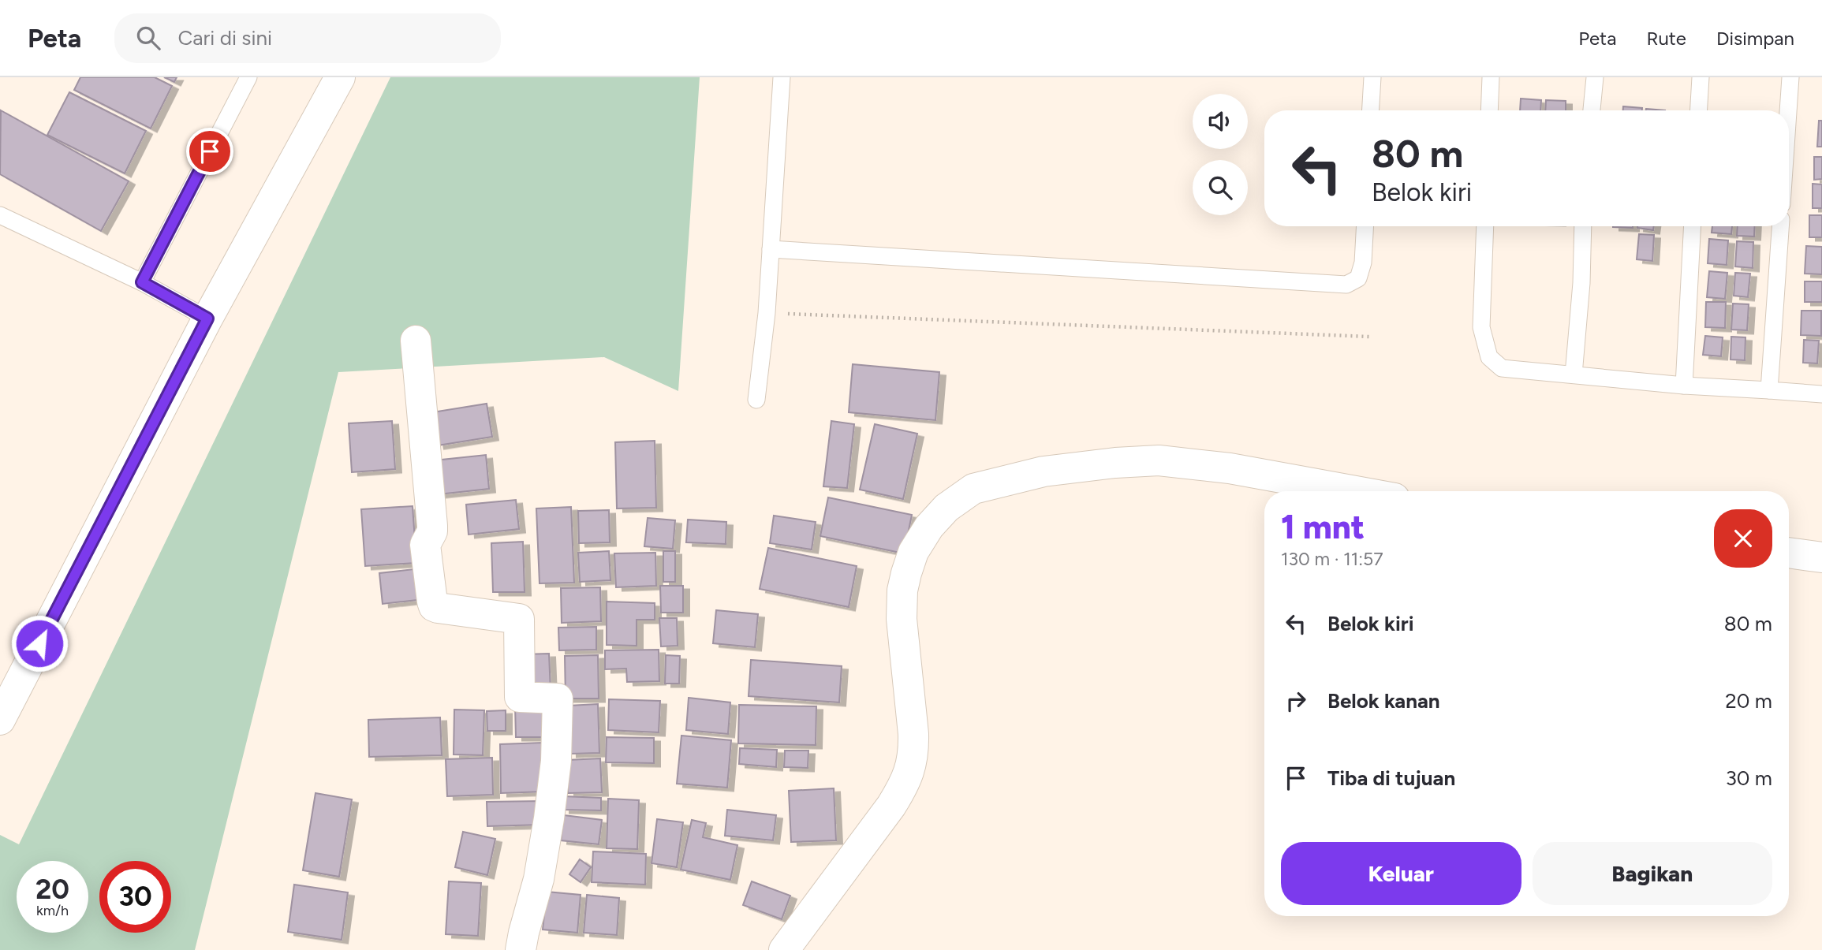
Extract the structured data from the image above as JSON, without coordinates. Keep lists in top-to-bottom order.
{
  "page": {
    "header": "Peta",
    "search": "Cari di sini",
    "nav": ["Peta", "Rute", "Disimpan"],
    "turn": ["80 m", "Belok kiri"],
    "heading": ["1 mnt", "130 m · 11:57"],
    "list": [
      {
        "name": "Belok kiri",
        "value": "80 m"
      },
      {
        "name": "Belok kanan",
        "value": "20 m"
      },
      {
        "name": "Tiba di tujuan",
        "value": "30 m"
      }
    ],
    "buttons": ["Keluar", "Bagikan"],
    "speed": "20 km/h",
    "limit": "30"
  }
}
